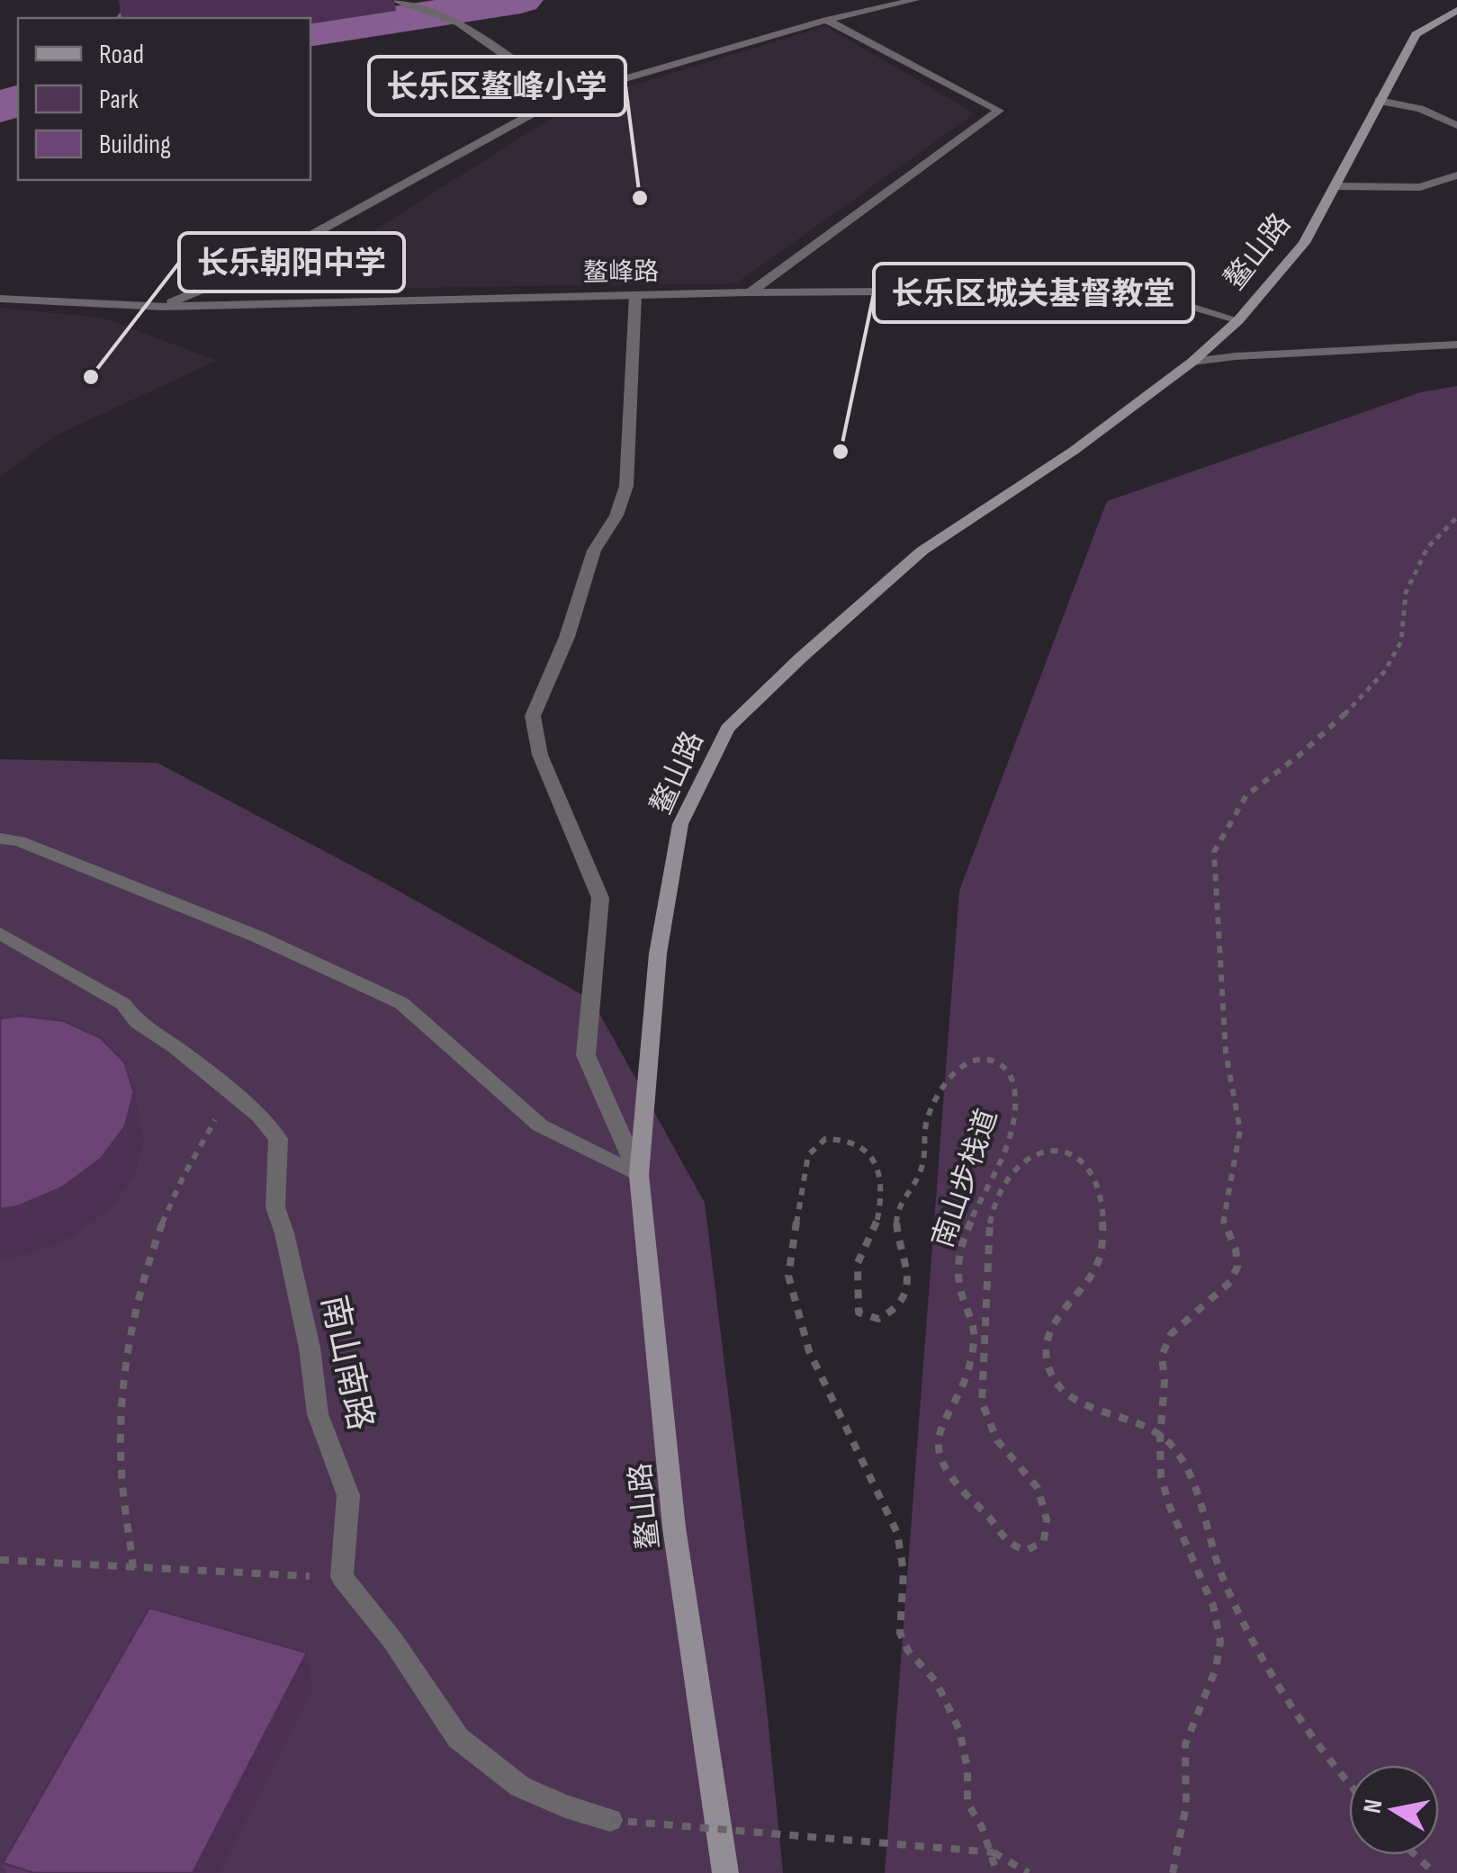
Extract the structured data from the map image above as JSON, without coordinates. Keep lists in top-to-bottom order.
{
  "streets": {
    "street": ["鳌山路", "鳌峰路", "南山南路"],
    "path": ["南山步栈道"]
  },
  "crossings": [
    ["鳌山路", "鳌峰路"]
  ],
  "places": ["长乐区鳌峰小学", "长乐朝阳中学", "长乐区城关基督教堂"],
  "legend": ["Road", "Park", "Building"],
  "north": "left"
}
